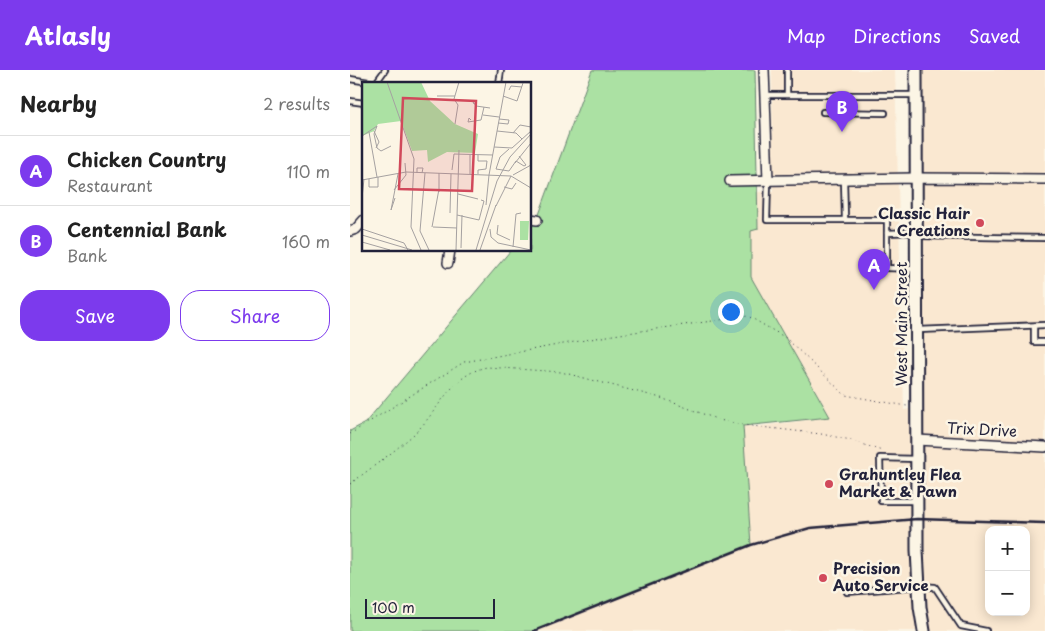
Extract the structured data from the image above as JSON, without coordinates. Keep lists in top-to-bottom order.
{
  "streets": {
    "main road": ["West Main Street"],
    "street": ["Trix Drive"]
  },
  "crossings": [
    ["West Main Street", "Trix Drive"]
  ],
  "places": ["Classic Hair Creations", "Grahuntley Flea Market & Pawn", "Precision Auto Service"],
  "scale_bar": "100 m",
  "page": {
    "header": "Atlasly",
    "nav": ["Map", "Directions", "Saved"],
    "heading": ["Nearby", "2 results"],
    "pins": ["B", "A"],
    "list": [
      {
        "mark": "A",
        "name": "Chicken Country",
        "note": "Restaurant",
        "value": "110 m"
      },
      {
        "mark": "B",
        "name": "Centennial Bank",
        "note": "Bank",
        "value": "160 m"
      }
    ],
    "buttons": ["Save", "Share"],
    "map_buttons": ["+", "−"],
    "scale": "100 m"
  }
}
